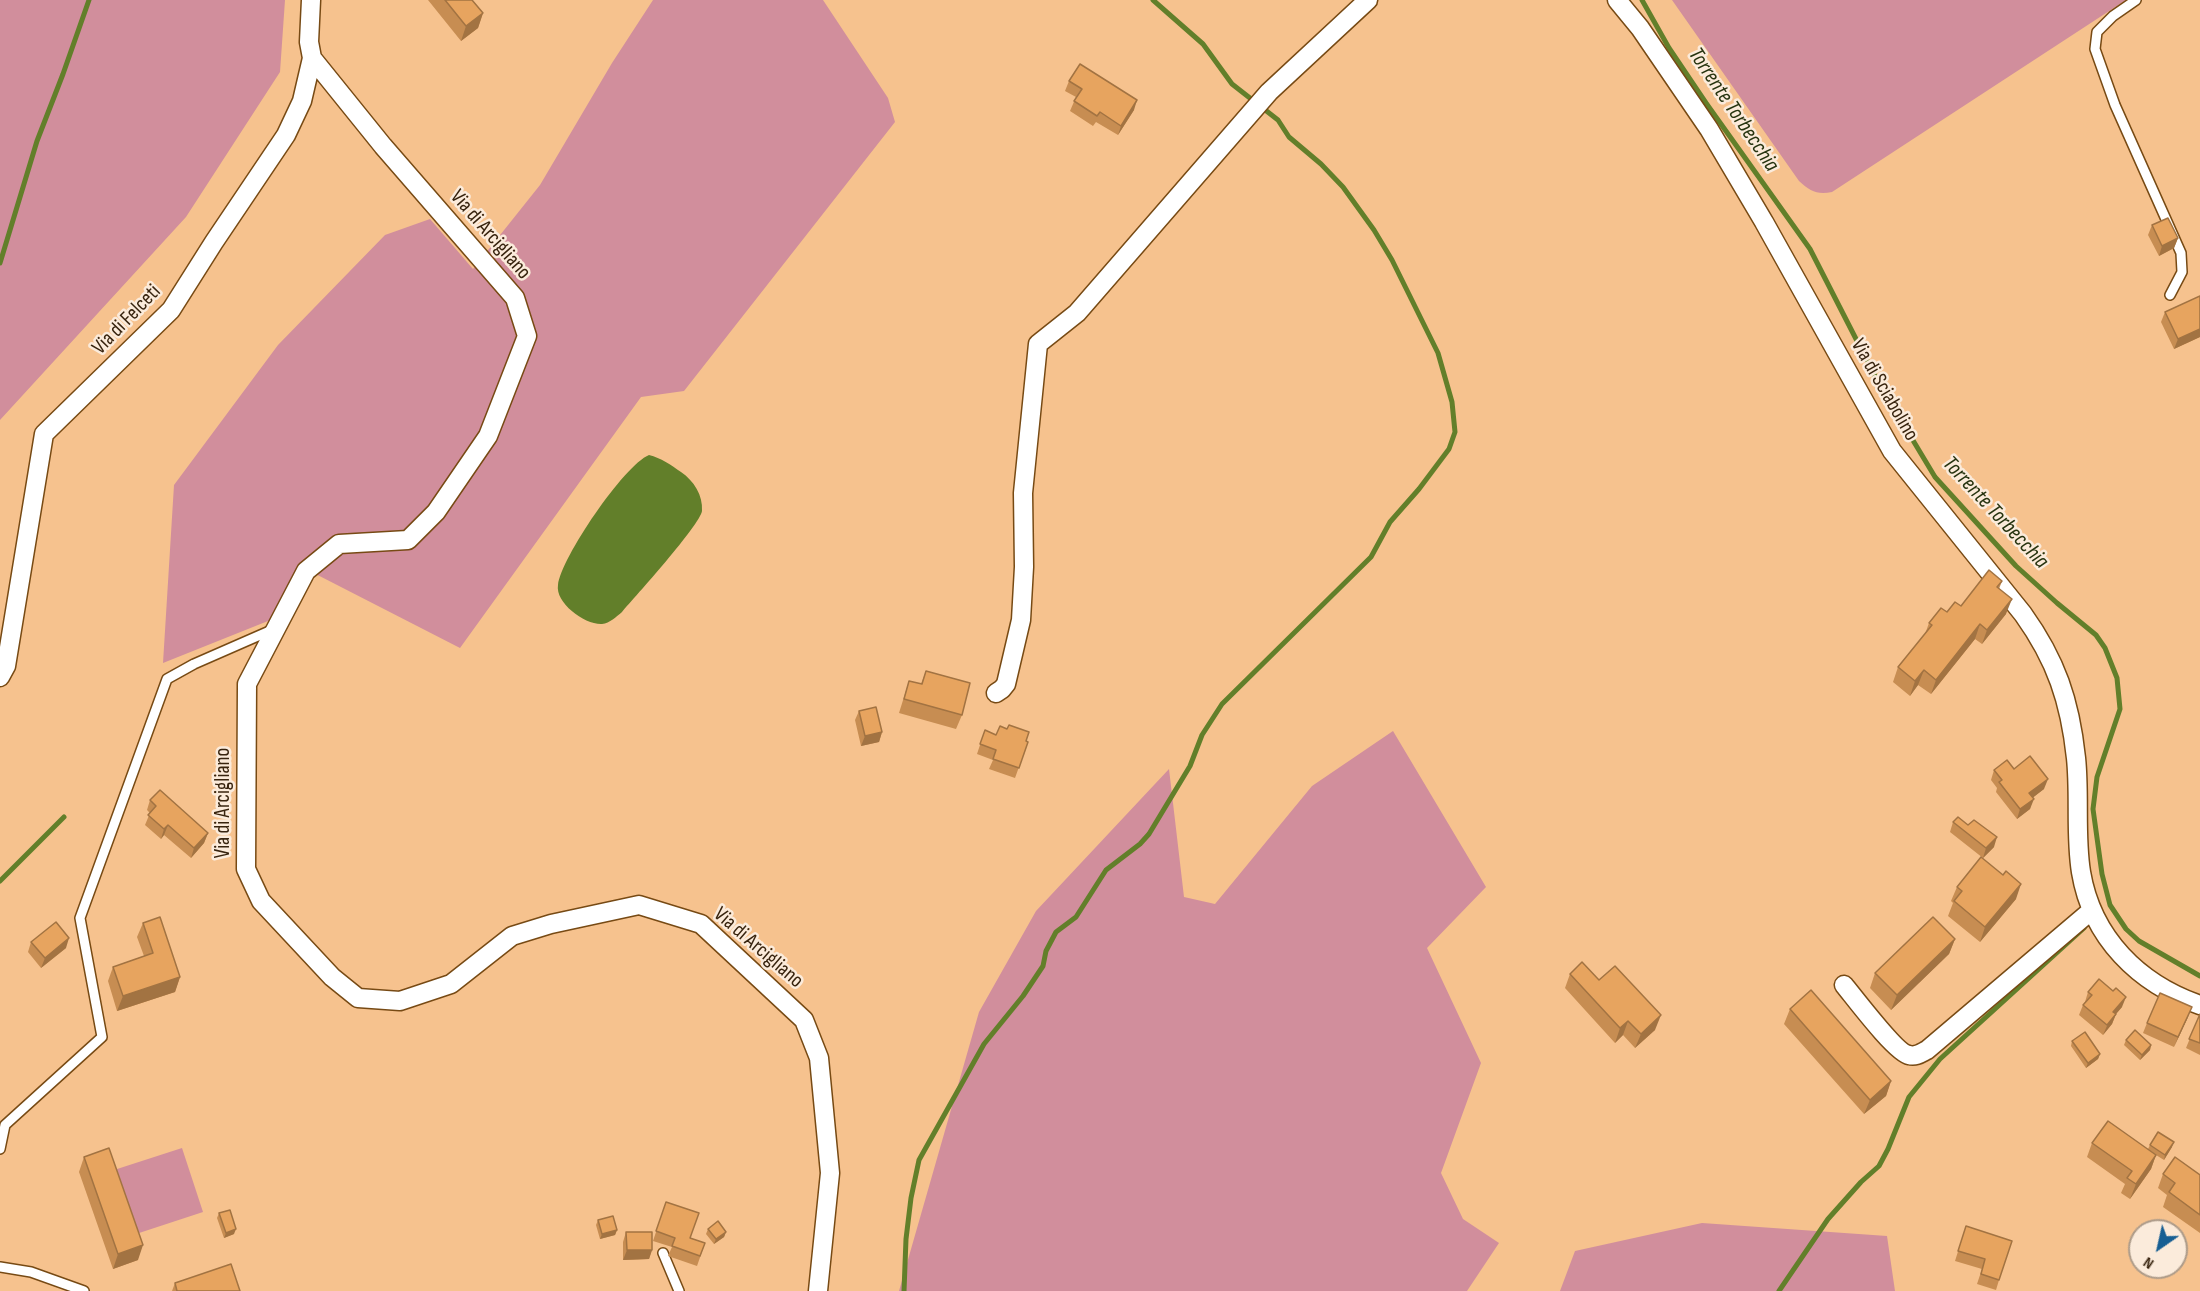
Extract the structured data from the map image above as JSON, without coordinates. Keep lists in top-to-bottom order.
{
  "streets": {
    "street": ["Via di Arcigliano", "Via di Felceti", "Via di Sciabolino"]
  },
  "crossings": [
    ["Via di Arcigliano", "Via di Felceti"]
  ],
  "water": ["Torrente Torbecchia"],
  "north": "bottom left"
}
